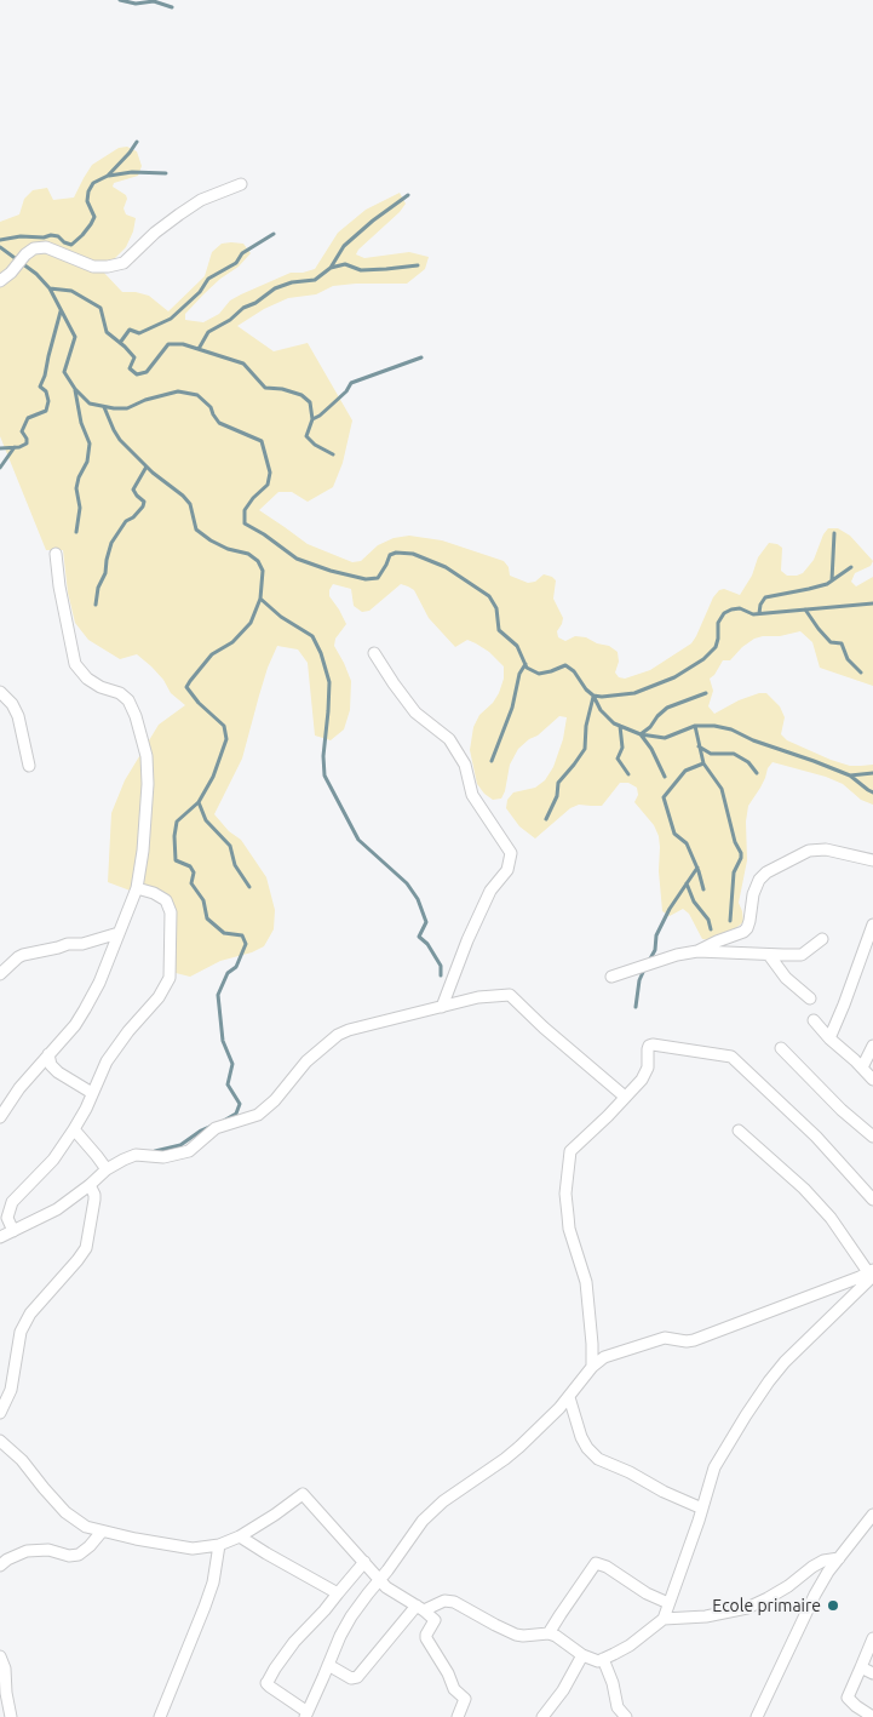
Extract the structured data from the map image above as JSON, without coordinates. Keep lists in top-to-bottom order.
{
  "places": ["Ecole primaire"]
}
